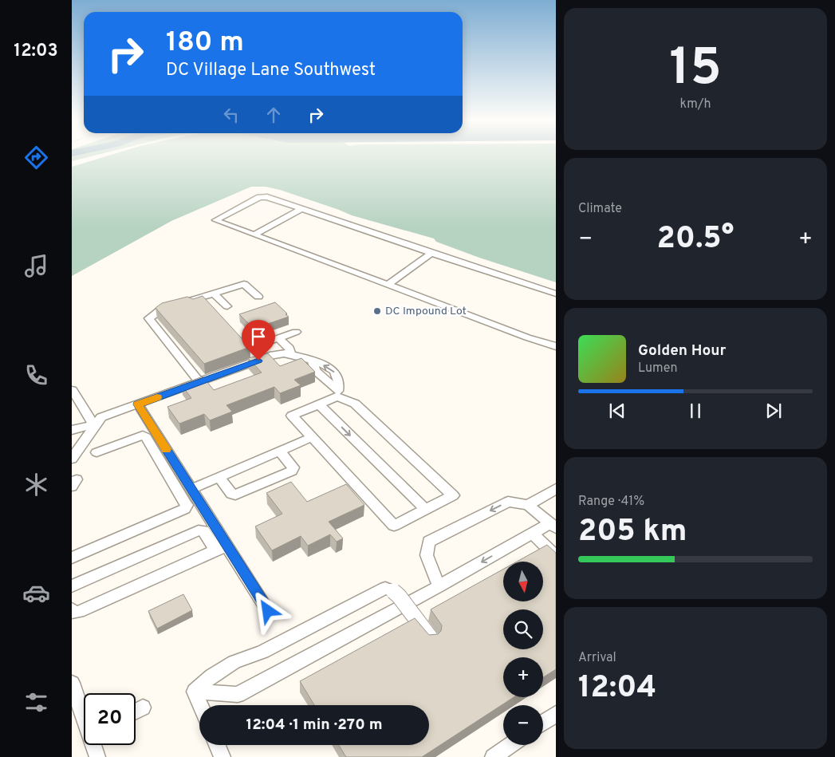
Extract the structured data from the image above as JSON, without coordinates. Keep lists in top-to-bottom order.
{
  "places": ["DC Impound Lot"],
  "north": "bottom",
  "page": {
    "tabs": "12:03",
    "tile": [
      ["15", "km/h"],
      "Climate",
      ["Range · 41%", "205 km"],
      ["Arrival", "12:04"]
    ],
    "turn": ["180 m", "DC Village Lane Southwest"],
    "heat": ["−", "20.5°", "+"],
    "song": ["Golden Hour", "Lumen"],
    "map_buttons": ["+", "−"],
    "limit": "20",
    "trip": "12:04 · 1 min · 270 m"
  }
}
